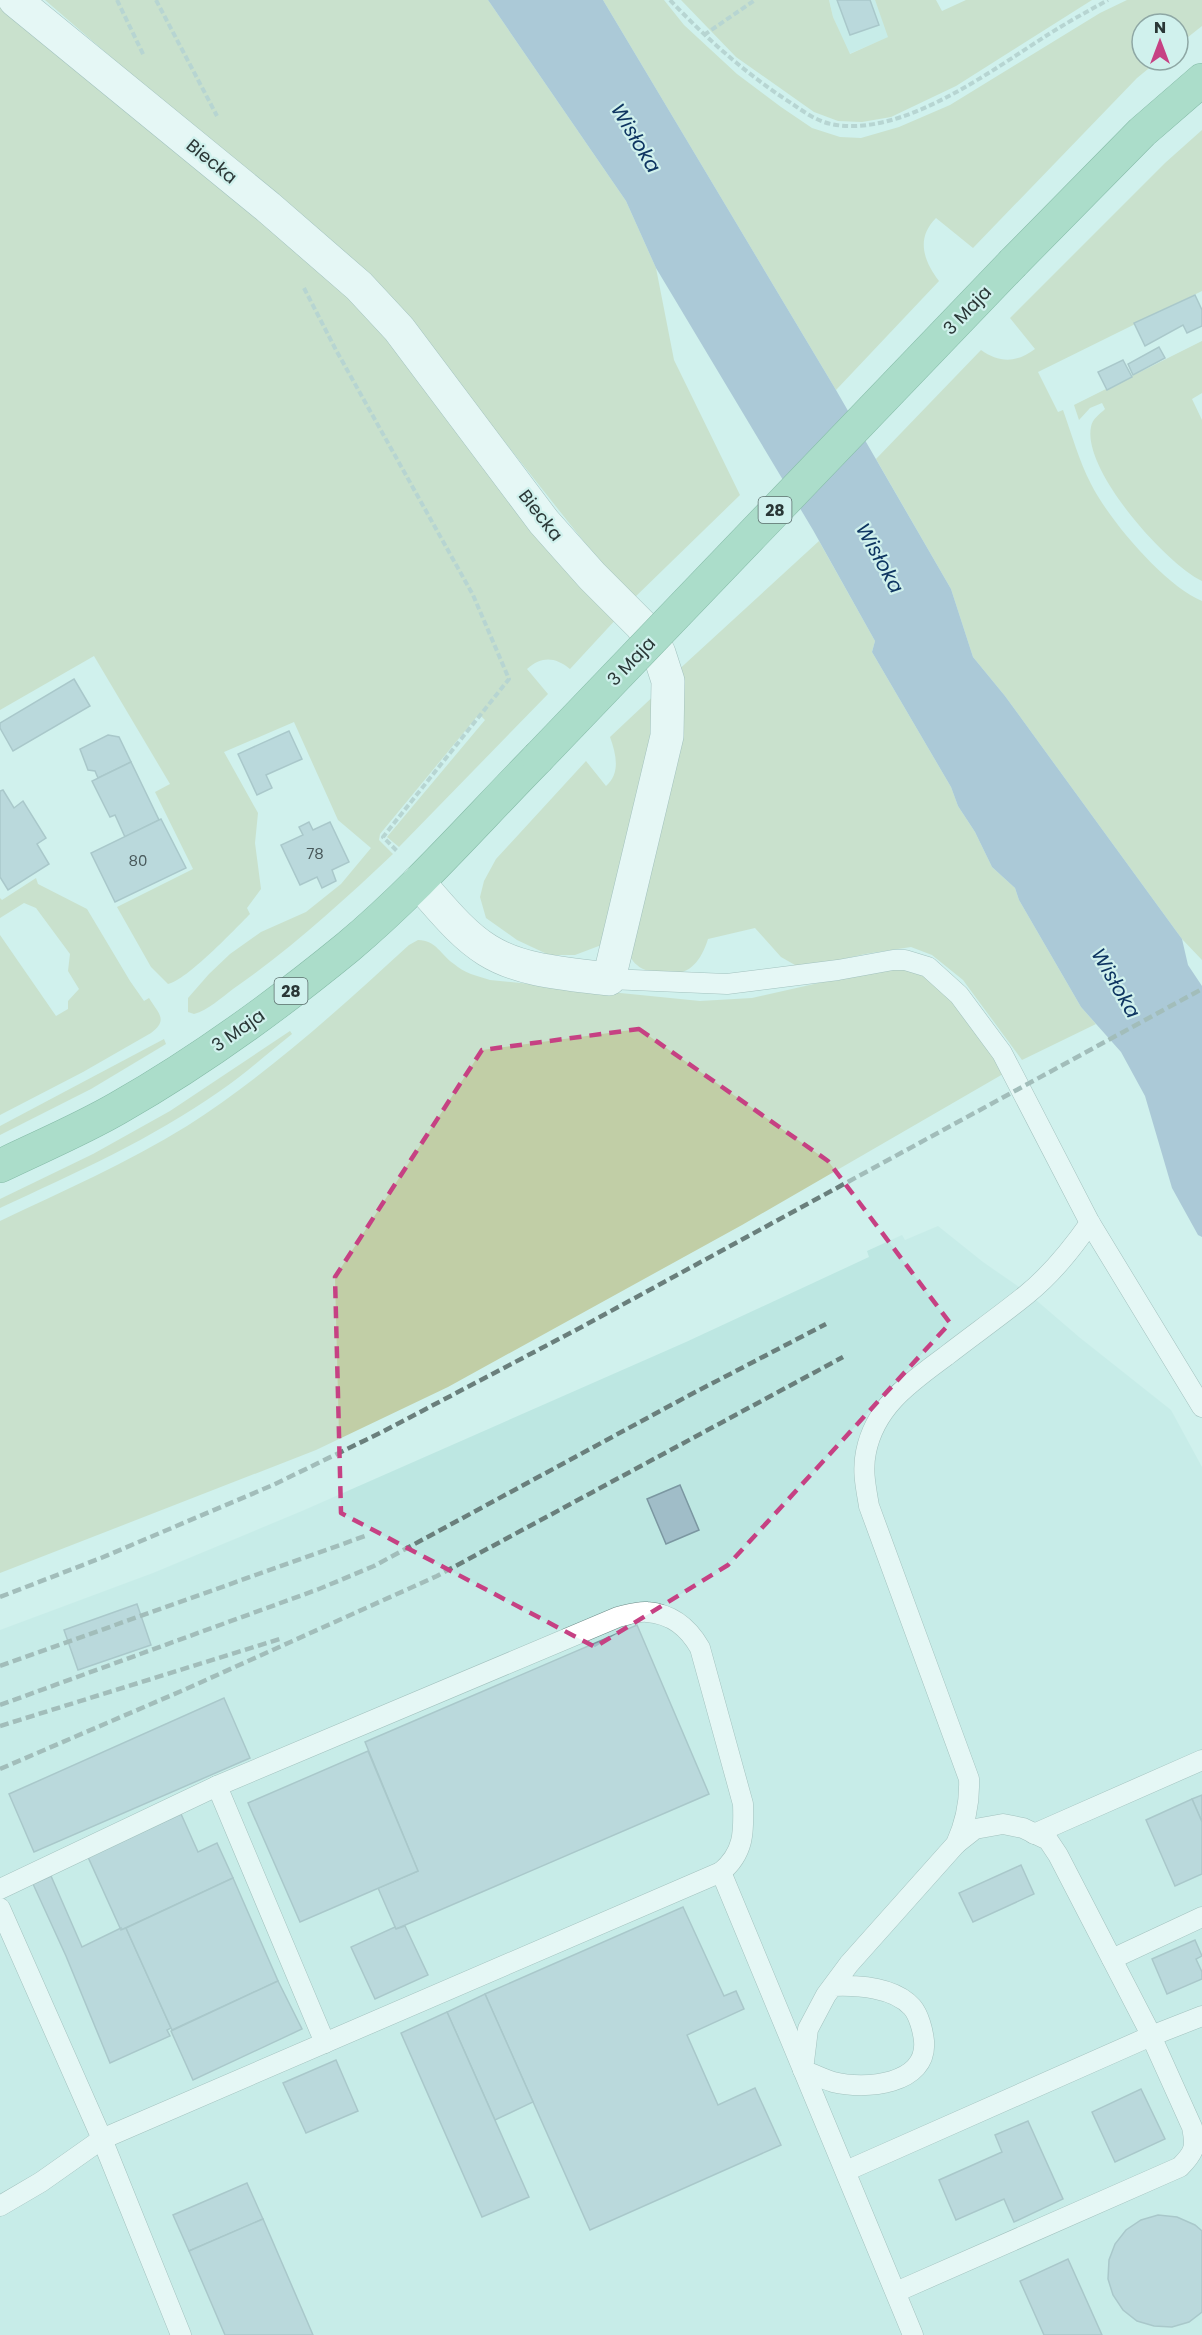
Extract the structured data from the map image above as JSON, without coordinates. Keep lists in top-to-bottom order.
{
  "streets": {
    "main road": ["3 Maja", "28"],
    "street": ["Biecka"]
  },
  "water": ["Wisłoka"],
  "house_numbers": ["78", "80"],
  "north": "top"
}
